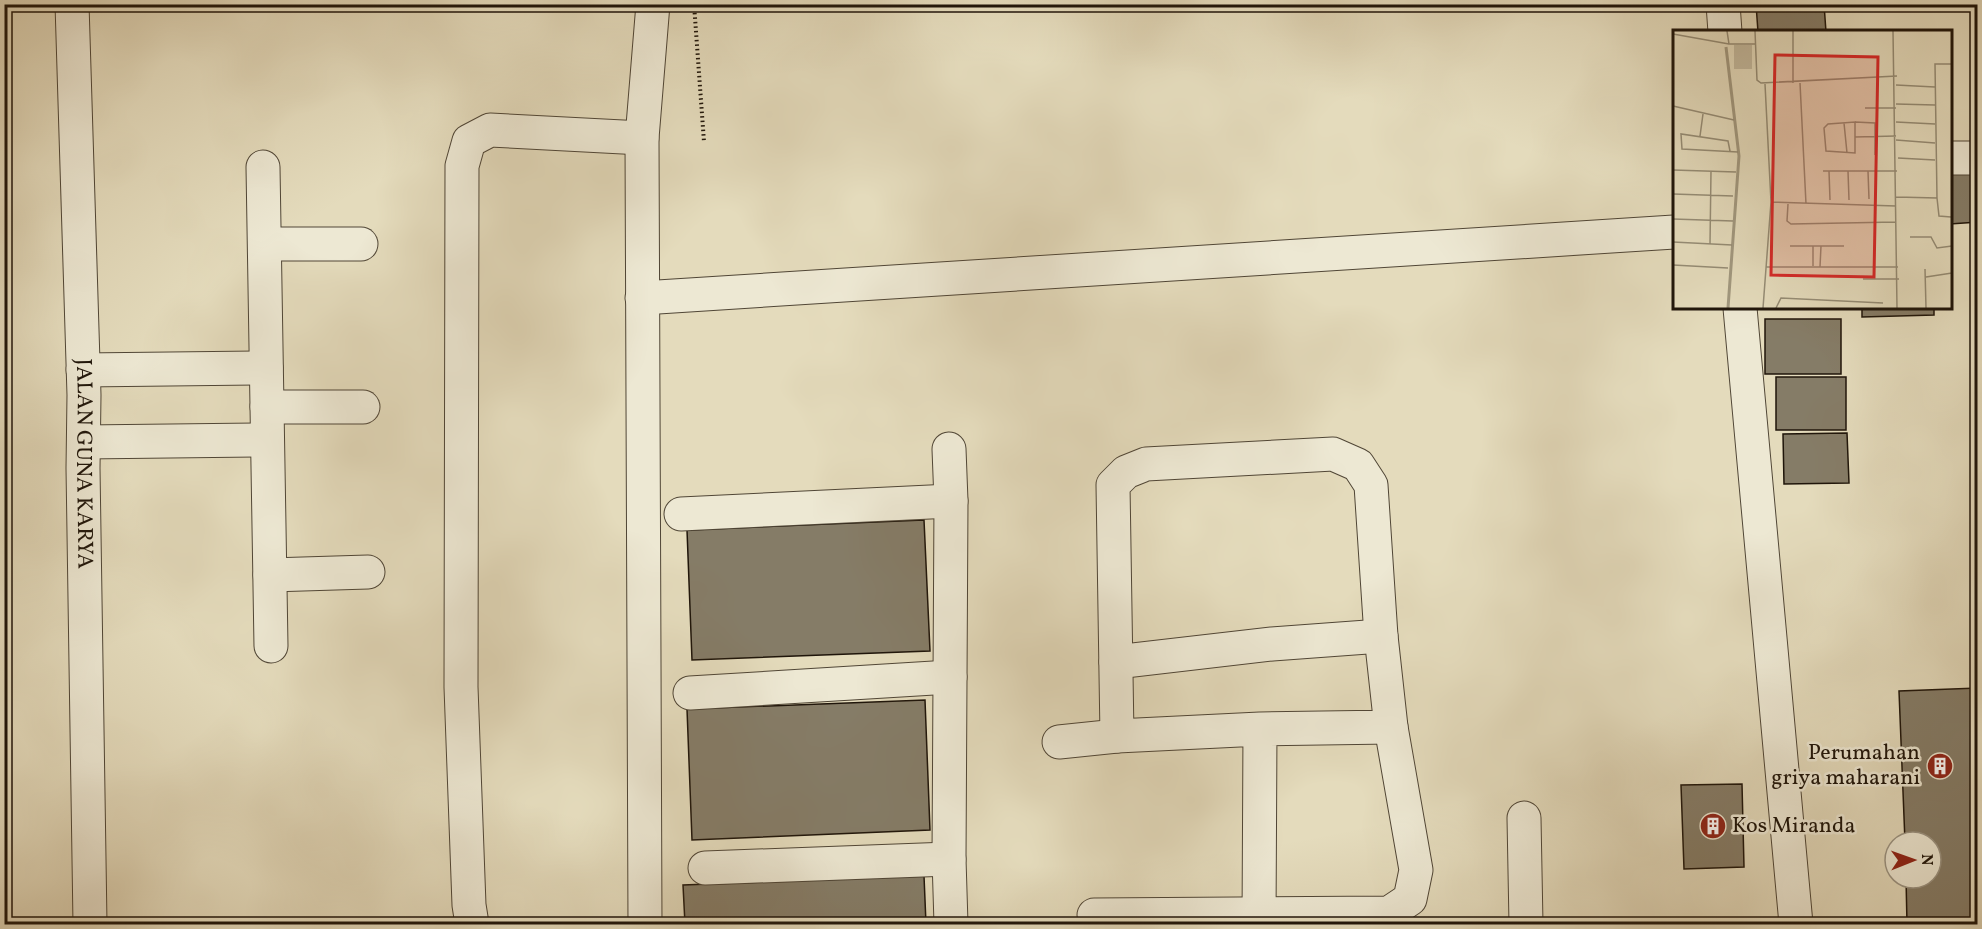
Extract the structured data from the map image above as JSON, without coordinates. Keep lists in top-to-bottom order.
{
  "streets": {
    "street": ["JALAN GUNA KARYA"]
  },
  "places": {
    "building": ["Perumahan griya maharani", "Kos Miranda"]
  },
  "north": "right"
}
